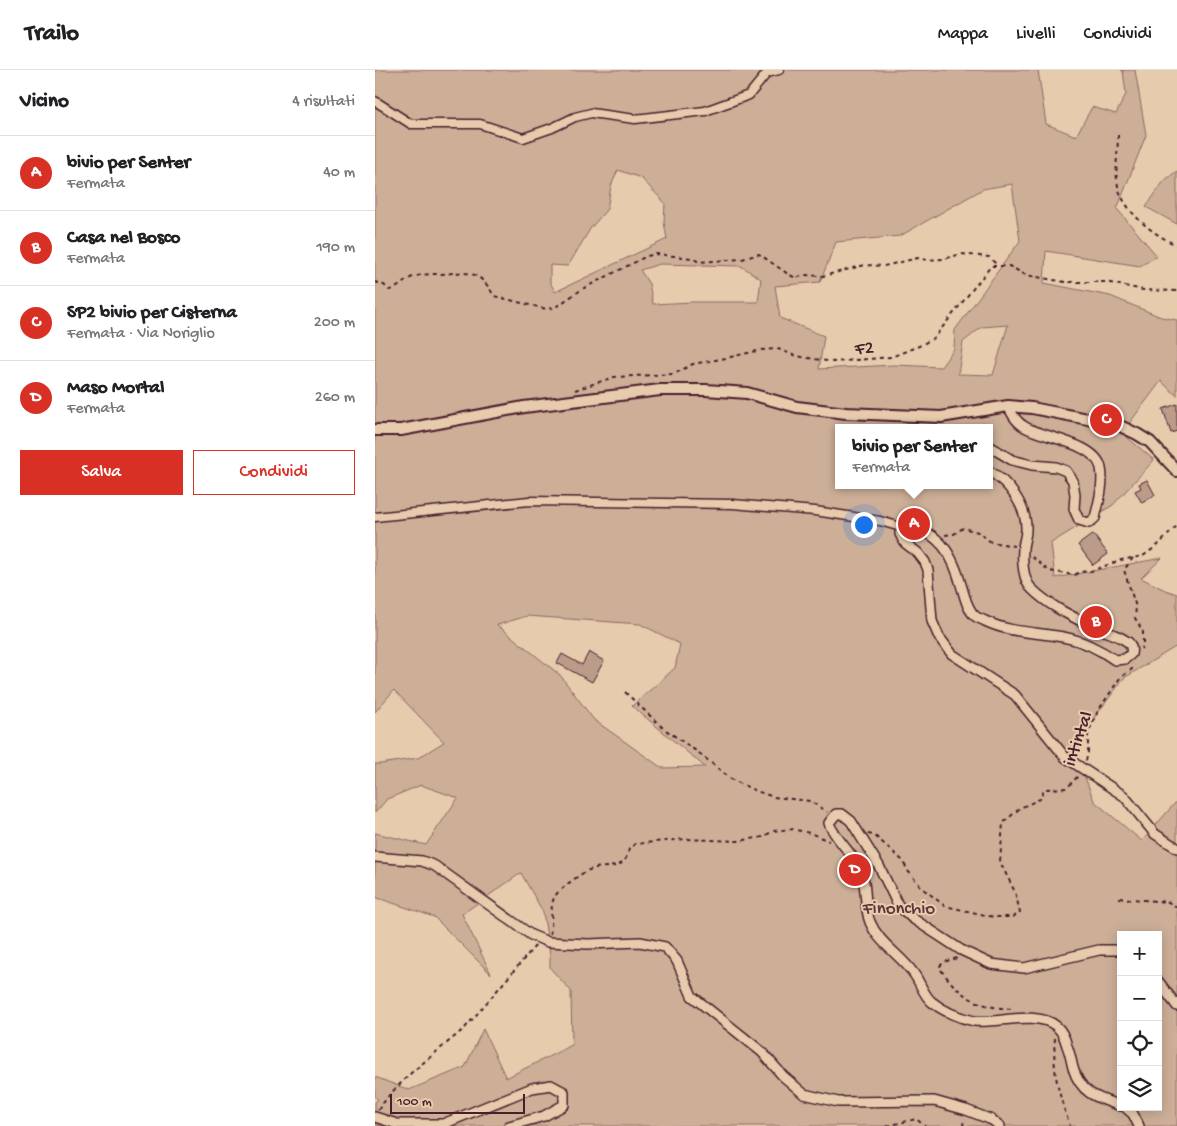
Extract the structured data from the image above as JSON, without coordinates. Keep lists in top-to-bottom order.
{
  "streets": {
    "path": ["F2", "intintal"]
  },
  "parks": ["Finonchio"],
  "scale_bar": "100 m",
  "page": {
    "header": "Trailo",
    "nav": ["Mappa", "Livelli", "Condividi"],
    "heading": ["Vicino", "4 risultati"],
    "list": [
      {
        "mark": "A",
        "name": "bivio per Senter",
        "note": "Fermata",
        "value": "40 m"
      },
      {
        "mark": "B",
        "name": "Casa nel Bosco",
        "note": "Fermata",
        "value": "190 m"
      },
      {
        "mark": "C",
        "name": "SP2 bivio per Cisterna",
        "note": "Fermata · Via Noriglio",
        "value": "200 m"
      },
      {
        "mark": "D",
        "name": "Maso Mortal",
        "note": "Fermata",
        "value": "260 m"
      }
    ],
    "pins": [
      "C",
      "A",
      "B",
      "D"
    ],
    "popup": ["bivio per Senter", "Fermata"],
    "buttons": ["Salva", "Condividi"],
    "map_buttons": ["+", "−"],
    "scale": "100 m"
  }
}
